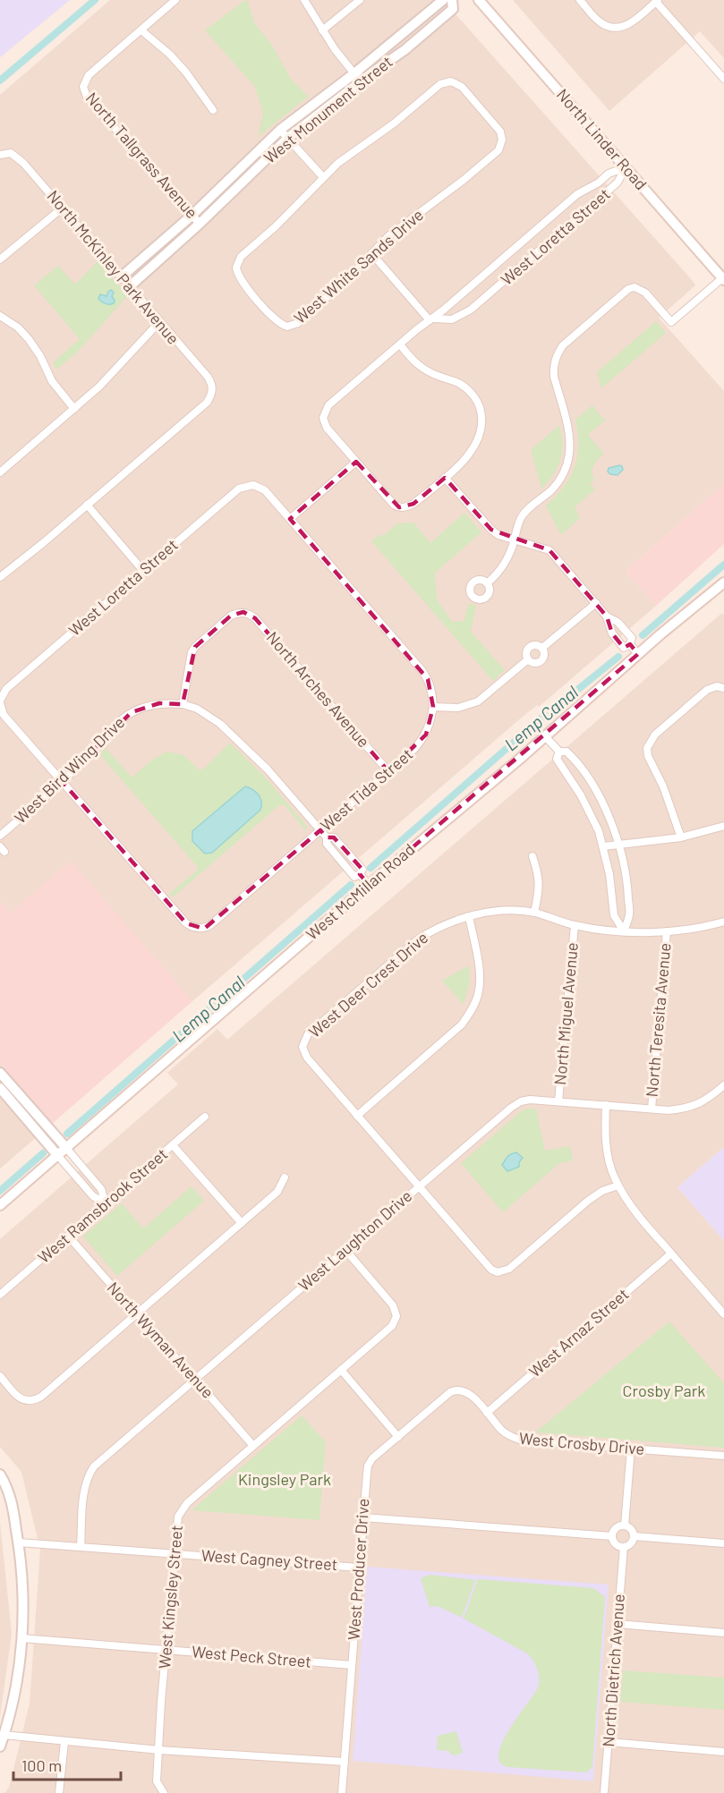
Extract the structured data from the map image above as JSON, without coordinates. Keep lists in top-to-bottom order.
{
  "streets": {
    "street": [
      "West Monument Street",
      "North Linder Road",
      "North Tallgrass Avenue",
      "West Loretta Street",
      "West White Sands Drive",
      "North McKinley Park Avenue",
      "North Arches Avenue",
      "West Bird Wing Drive",
      "West Tida Street",
      "West McMillan Road",
      "West Deer Crest Drive",
      "North Miguel Avenue",
      "North Teresita Avenue",
      "West Ramsbrook Street",
      "West Laughton Drive",
      "West Arnaz Street",
      "North Wyman Avenue",
      "West Crosby Drive",
      "West Cagney Street",
      "West Producer Drive",
      "West Kingsley Street",
      "West Peck Street",
      "North Dietrich Avenue"
    ]
  },
  "crossings": [
    ["West Monument Street", "North Tallgrass Avenue"],
    ["West Monument Street", "North McKinley Park Avenue"],
    ["North Linder Road", "West Loretta Street"],
    ["North Arches Avenue", "West Bird Wing Drive"],
    ["North Arches Avenue", "West Tida Street"],
    ["West Bird Wing Drive", "West Tida Street"],
    ["West Deer Crest Drive", "North Miguel Avenue"],
    ["West Deer Crest Drive", "North Teresita Avenue"],
    ["North Miguel Avenue", "West Laughton Drive"],
    ["North Teresita Avenue", "West Laughton Drive"],
    ["West Ramsbrook Street", "North Wyman Avenue"],
    ["West Laughton Drive", "North Wyman Avenue"],
    ["West Laughton Drive", "West Cagney Street"],
    ["West Laughton Drive", "West Kingsley Street"],
    ["West Arnaz Street", "West Crosby Drive"],
    ["North Wyman Avenue", "West Kingsley Street"],
    ["West Crosby Drive", "West Producer Drive"],
    ["West Cagney Street", "West Producer Drive"],
    ["West Cagney Street", "West Kingsley Street"],
    ["West Producer Drive", "West Peck Street"],
    ["West Kingsley Street", "West Peck Street"]
  ],
  "water": ["Lemp Canal"],
  "parks": ["Crosby Park", "Kingsley Park"],
  "scale_bar": "100 m"
}
